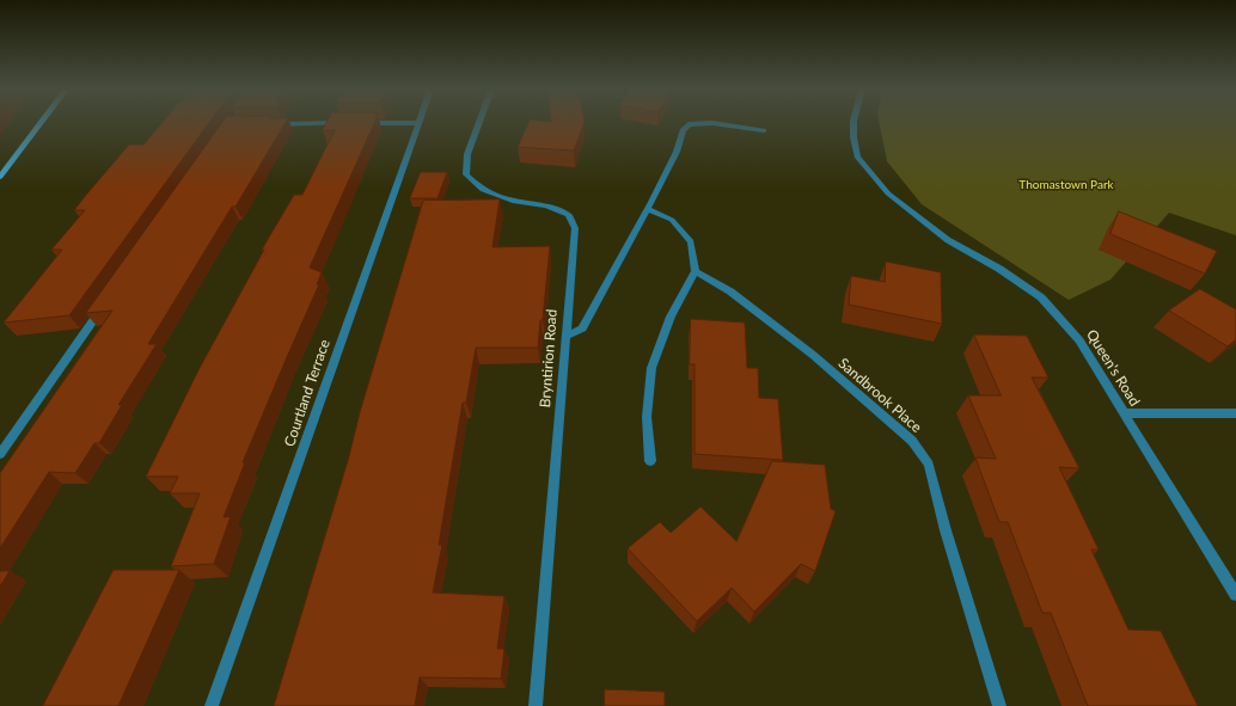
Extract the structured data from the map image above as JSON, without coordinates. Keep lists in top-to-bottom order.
{
  "streets": {
    "street": [
      "Bryntirion Road",
      "Queen's Road",
      "Courtland Terrace",
      "Sandbrook Place"
    ]
  },
  "parks": ["Thomastown Park"]
}
